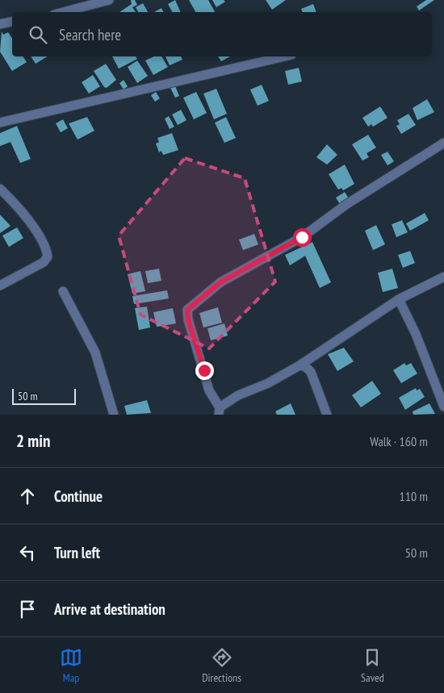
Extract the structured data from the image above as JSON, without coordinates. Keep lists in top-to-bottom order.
{
  "scale_bar": "50 m",
  "page": {
    "search": "Search here",
    "scale": "50 m",
    "heading": ["2 min", "Walk · 160 m"],
    "list": [
      ["Continue", "110 m"],
      ["Turn left", "50 m"],
      "Arrive at destination"
    ],
    "nav": ["Map", "Directions", "Saved"]
  }
}
